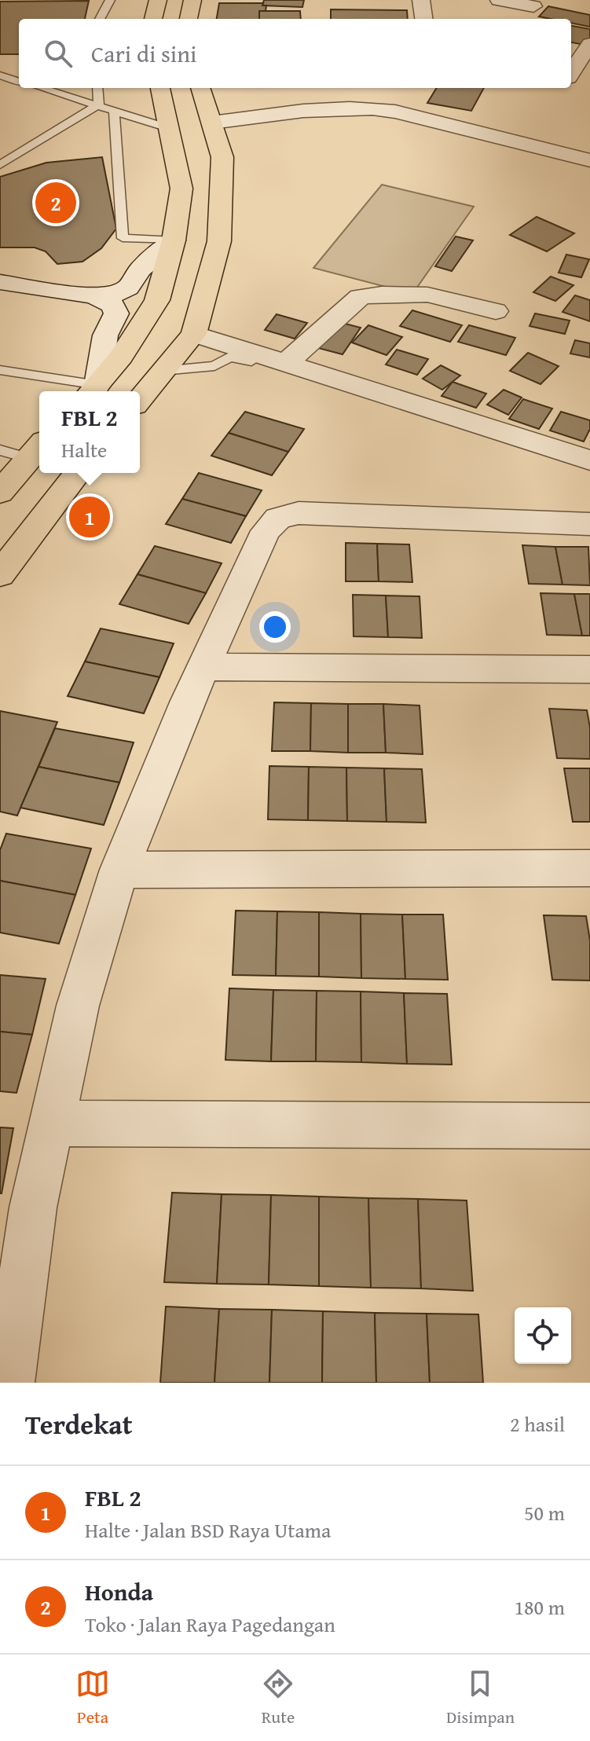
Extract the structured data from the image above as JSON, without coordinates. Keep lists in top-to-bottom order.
{
  "page": {
    "search": "Cari di sini",
    "pins": ["2", "1"],
    "popup": ["FBL 2", "Halte"],
    "heading": ["Terdekat", "2 hasil"],
    "list": [
      {
        "mark": "1",
        "name": "FBL 2",
        "note": "Halte · Jalan BSD Raya Utama",
        "value": "50 m"
      },
      {
        "mark": "2",
        "name": "Honda",
        "note": "Toko · Jalan Raya Pagedangan",
        "value": "180 m"
      }
    ],
    "nav": ["Peta", "Rute", "Disimpan"]
  }
}
